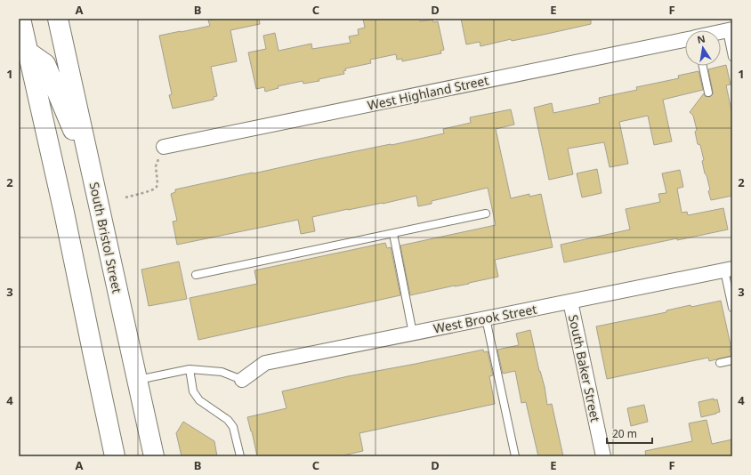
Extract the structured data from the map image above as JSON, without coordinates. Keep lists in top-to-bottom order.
{
  "streets": {
    "main road": ["South Bristol Street"],
    "street": ["West Highland Street", "West Brook Street", "South Baker Street"]
  },
  "crossings": [
    ["West Brook Street", "South Baker Street"]
  ],
  "scale_bar": "20 m",
  "north": "top",
  "grid": {
    "columns": [
      "A",
      "B",
      "C",
      "D",
      "E",
      "F"
    ],
    "rows": [
      "1",
      "2",
      "3",
      "4"
    ]
  }
}
